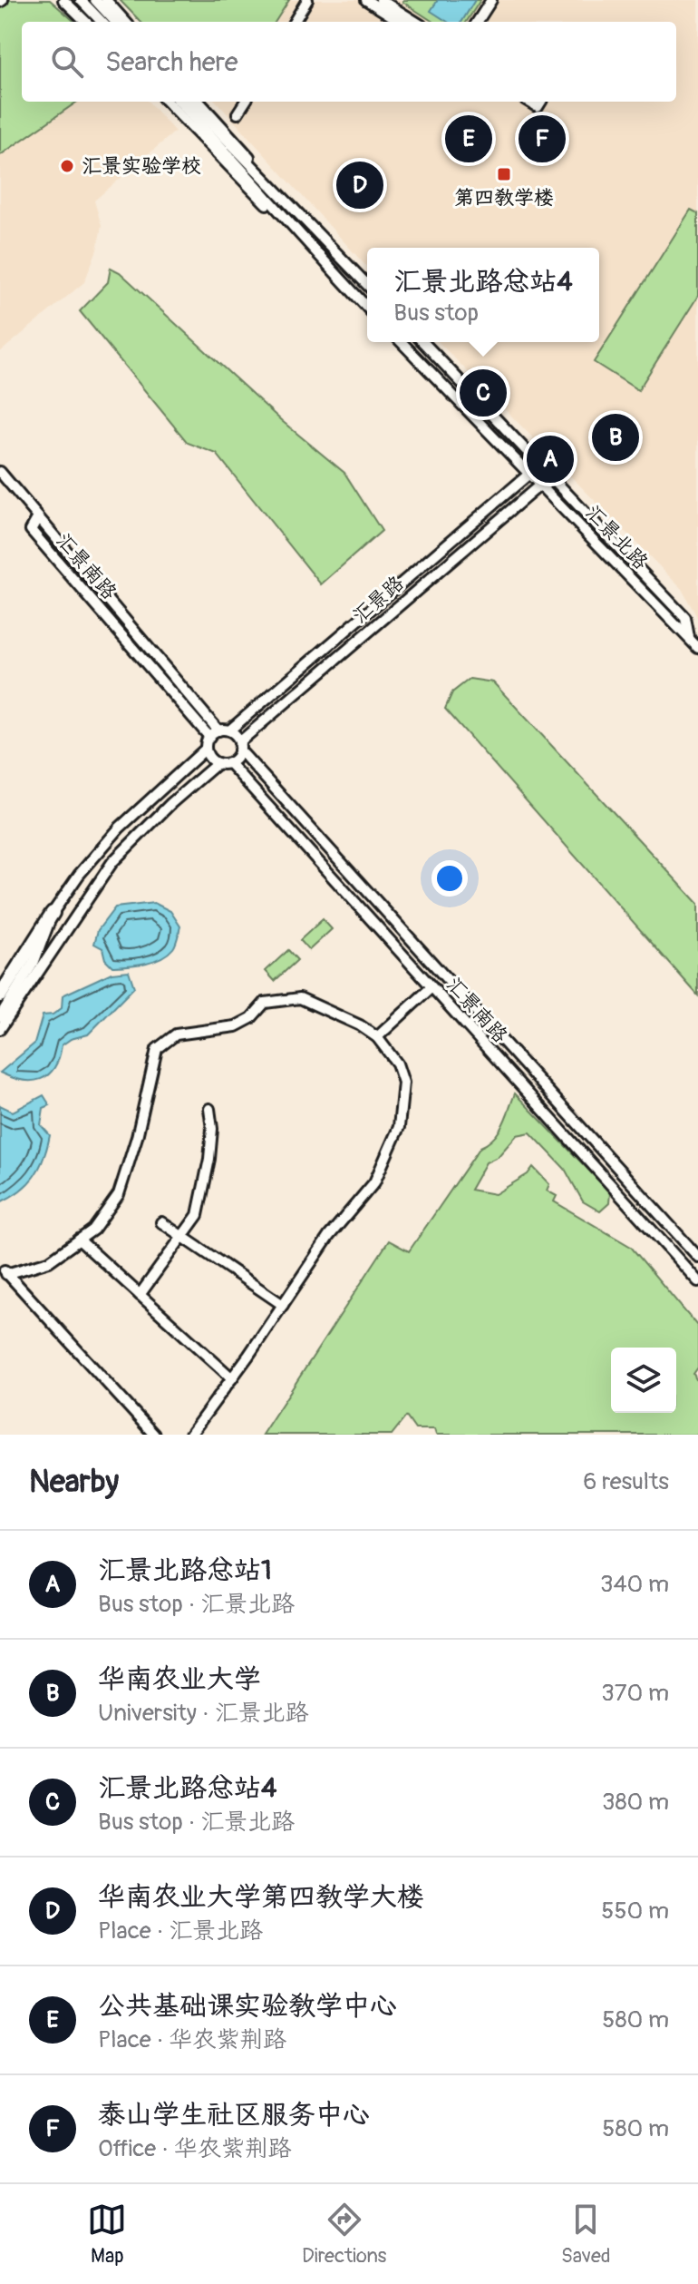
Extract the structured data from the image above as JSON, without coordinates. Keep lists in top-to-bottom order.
{
  "streets": {
    "street": ["汇景北路", "汇景南路", "汇景路"]
  },
  "crossings": [
    ["汇景北路", "汇景路"],
    ["汇景南路", "汇景路"]
  ],
  "places": {
    "other": ["汇景实验学校"],
    "transit": ["第四教学楼"]
  },
  "page": {
    "search": "Search here",
    "pins": [
      "E",
      "F",
      "D",
      "C",
      "B",
      "A"
    ],
    "popup": ["汇景北路总站4", "Bus stop"],
    "heading": ["Nearby", "6 results"],
    "list": [
      {
        "mark": "A",
        "name": "汇景北路总站1",
        "note": "Bus stop · 汇景北路",
        "value": "340 m"
      },
      {
        "mark": "B",
        "name": "华南农业大学",
        "note": "University · 汇景北路",
        "value": "370 m"
      },
      {
        "mark": "C",
        "name": "汇景北路总站4",
        "note": "Bus stop · 汇景北路",
        "value": "380 m"
      },
      {
        "mark": "D",
        "name": "华南农业大学第四教学大楼",
        "note": "Place · 汇景北路",
        "value": "550 m"
      },
      {
        "mark": "E",
        "name": "公共基础课实验教学中心",
        "note": "Place · 华农紫荆路",
        "value": "580 m"
      },
      {
        "mark": "F",
        "name": "泰山学生社区服务中心",
        "note": "Office · 华农紫荆路",
        "value": "580 m"
      }
    ],
    "nav": ["Map", "Directions", "Saved"]
  }
}
